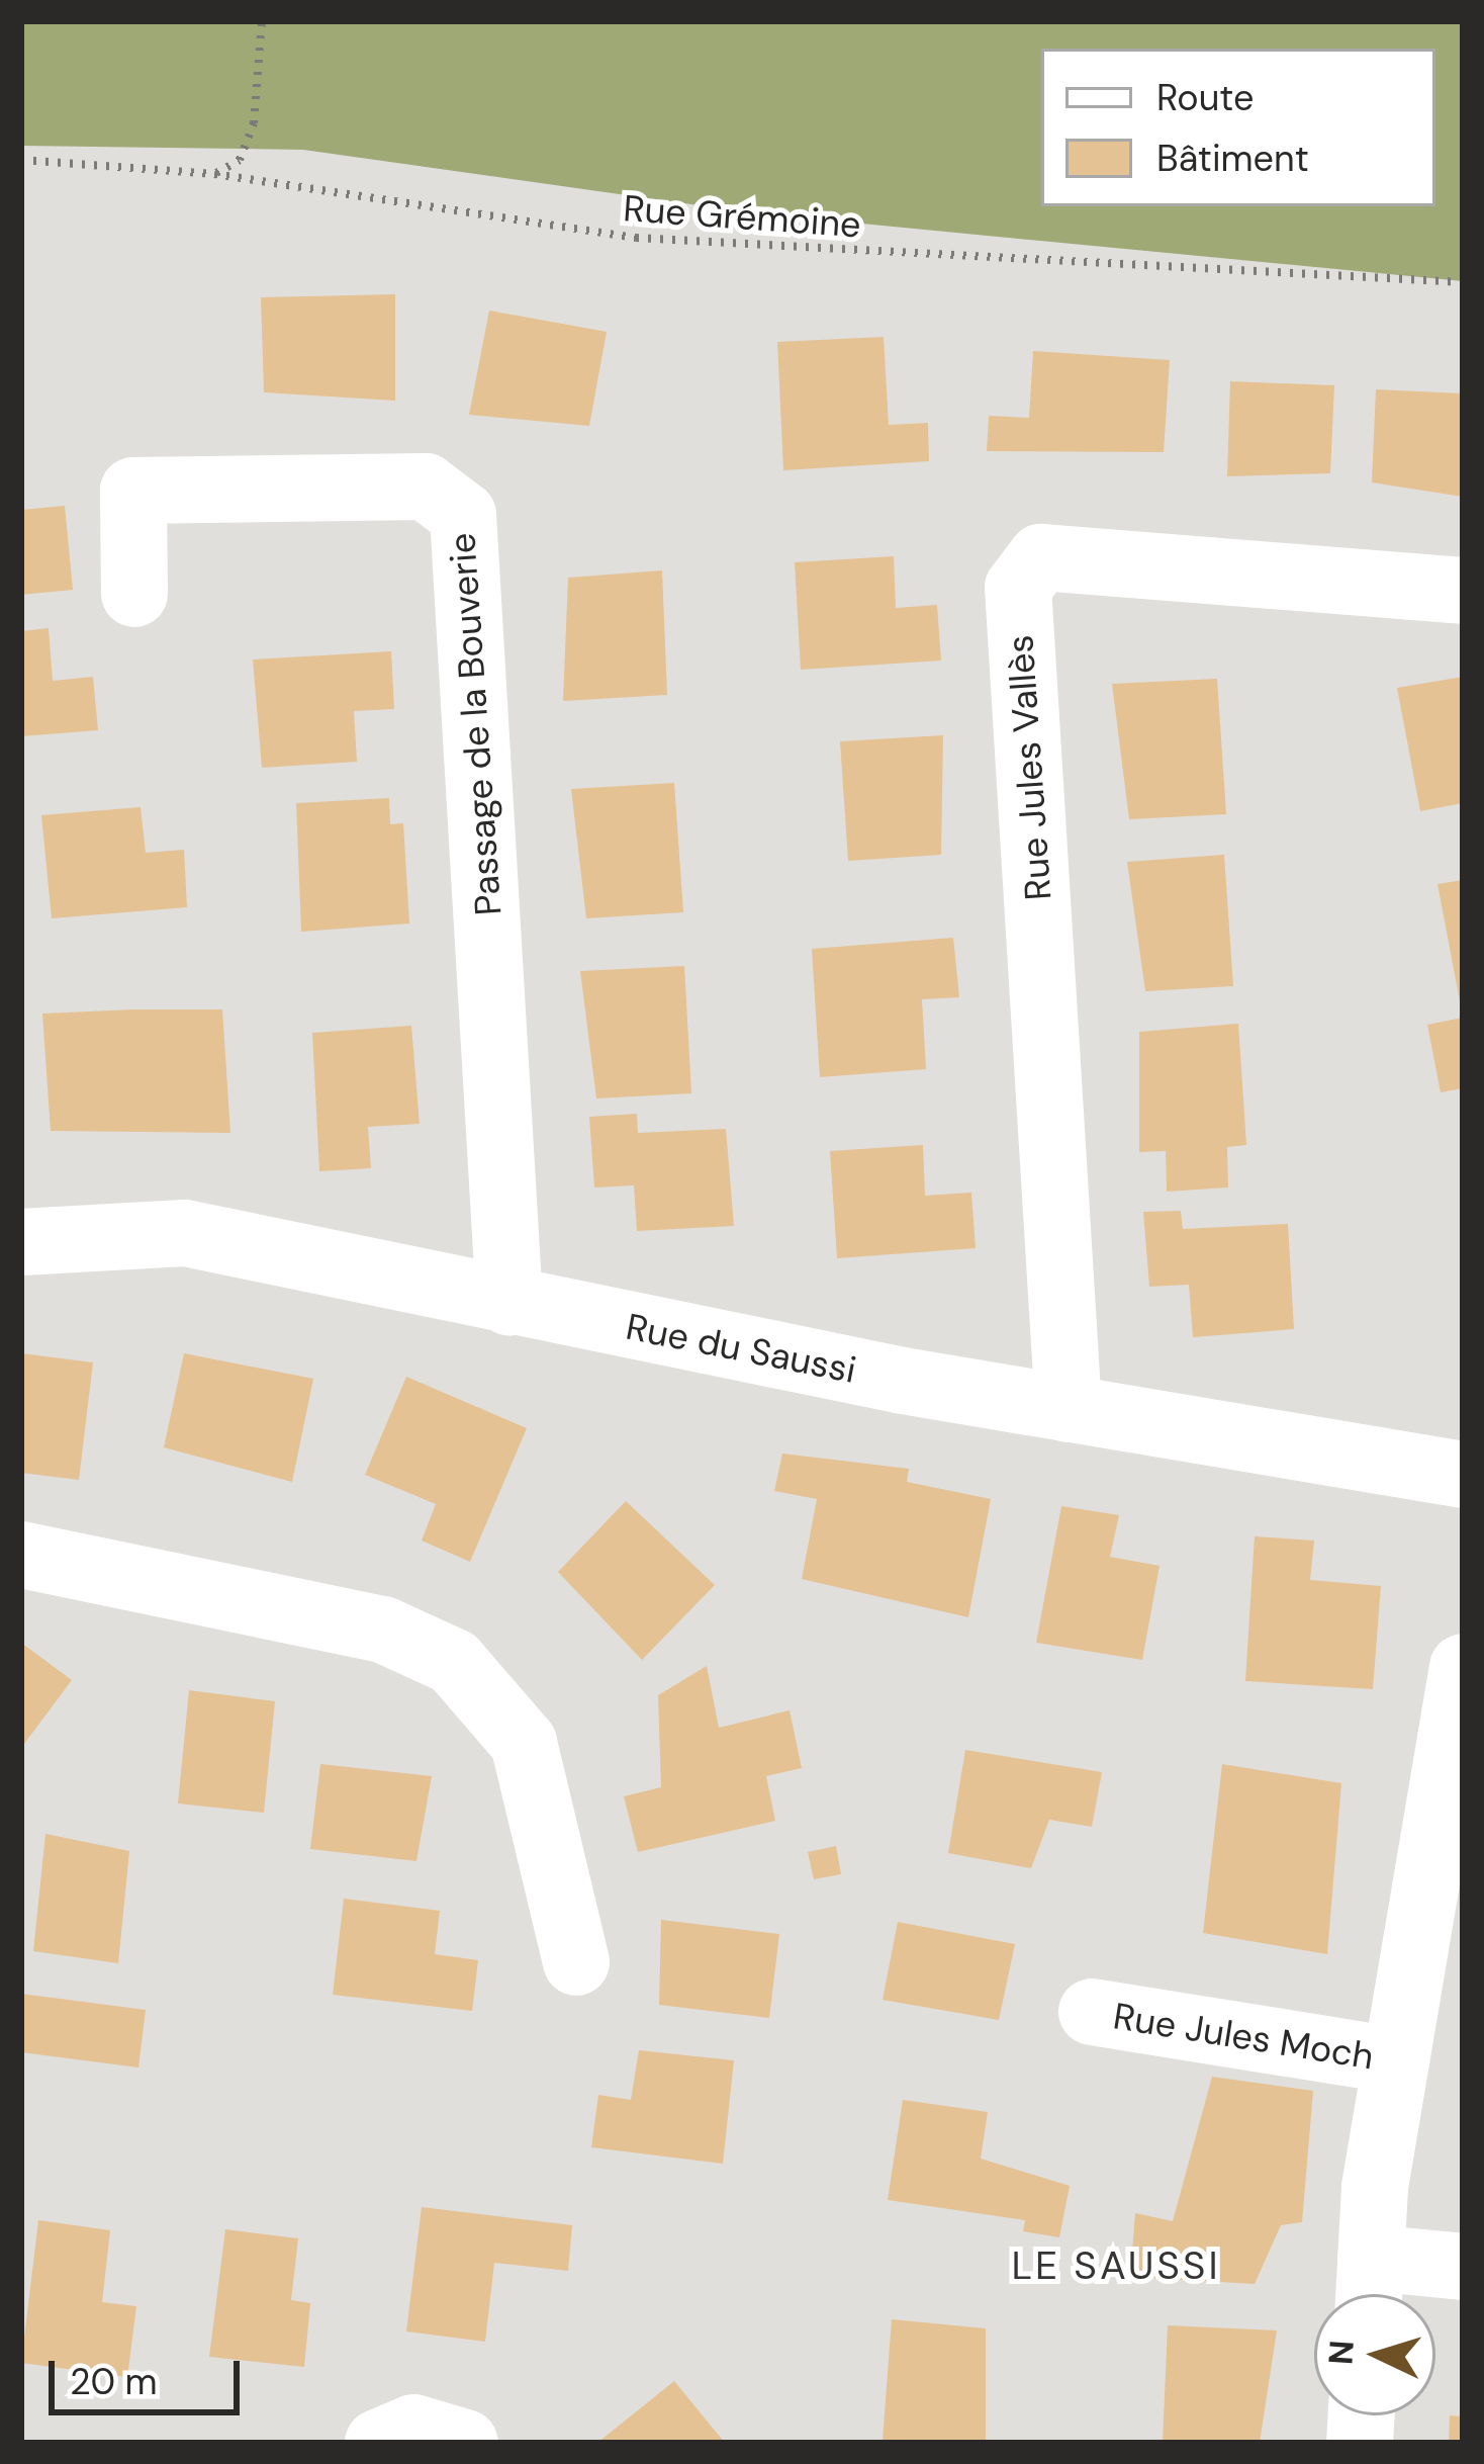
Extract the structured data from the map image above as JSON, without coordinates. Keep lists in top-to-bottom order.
{
  "streets": {
    "street": [
      "Passage de la Bouverie",
      "Rue Jules Vallès",
      "Rue du Saussi",
      "Rue Jules Moch"
    ],
    "path": ["Rue Grémoine"]
  },
  "crossings": [
    ["Passage de la Bouverie", "Rue du Saussi"],
    ["Rue Jules Vallès", "Rue du Saussi"]
  ],
  "districts": ["LE SAUSSI"],
  "legend": ["Route", "Bâtiment"],
  "scale_bar": "20 m",
  "north": "left"
}
